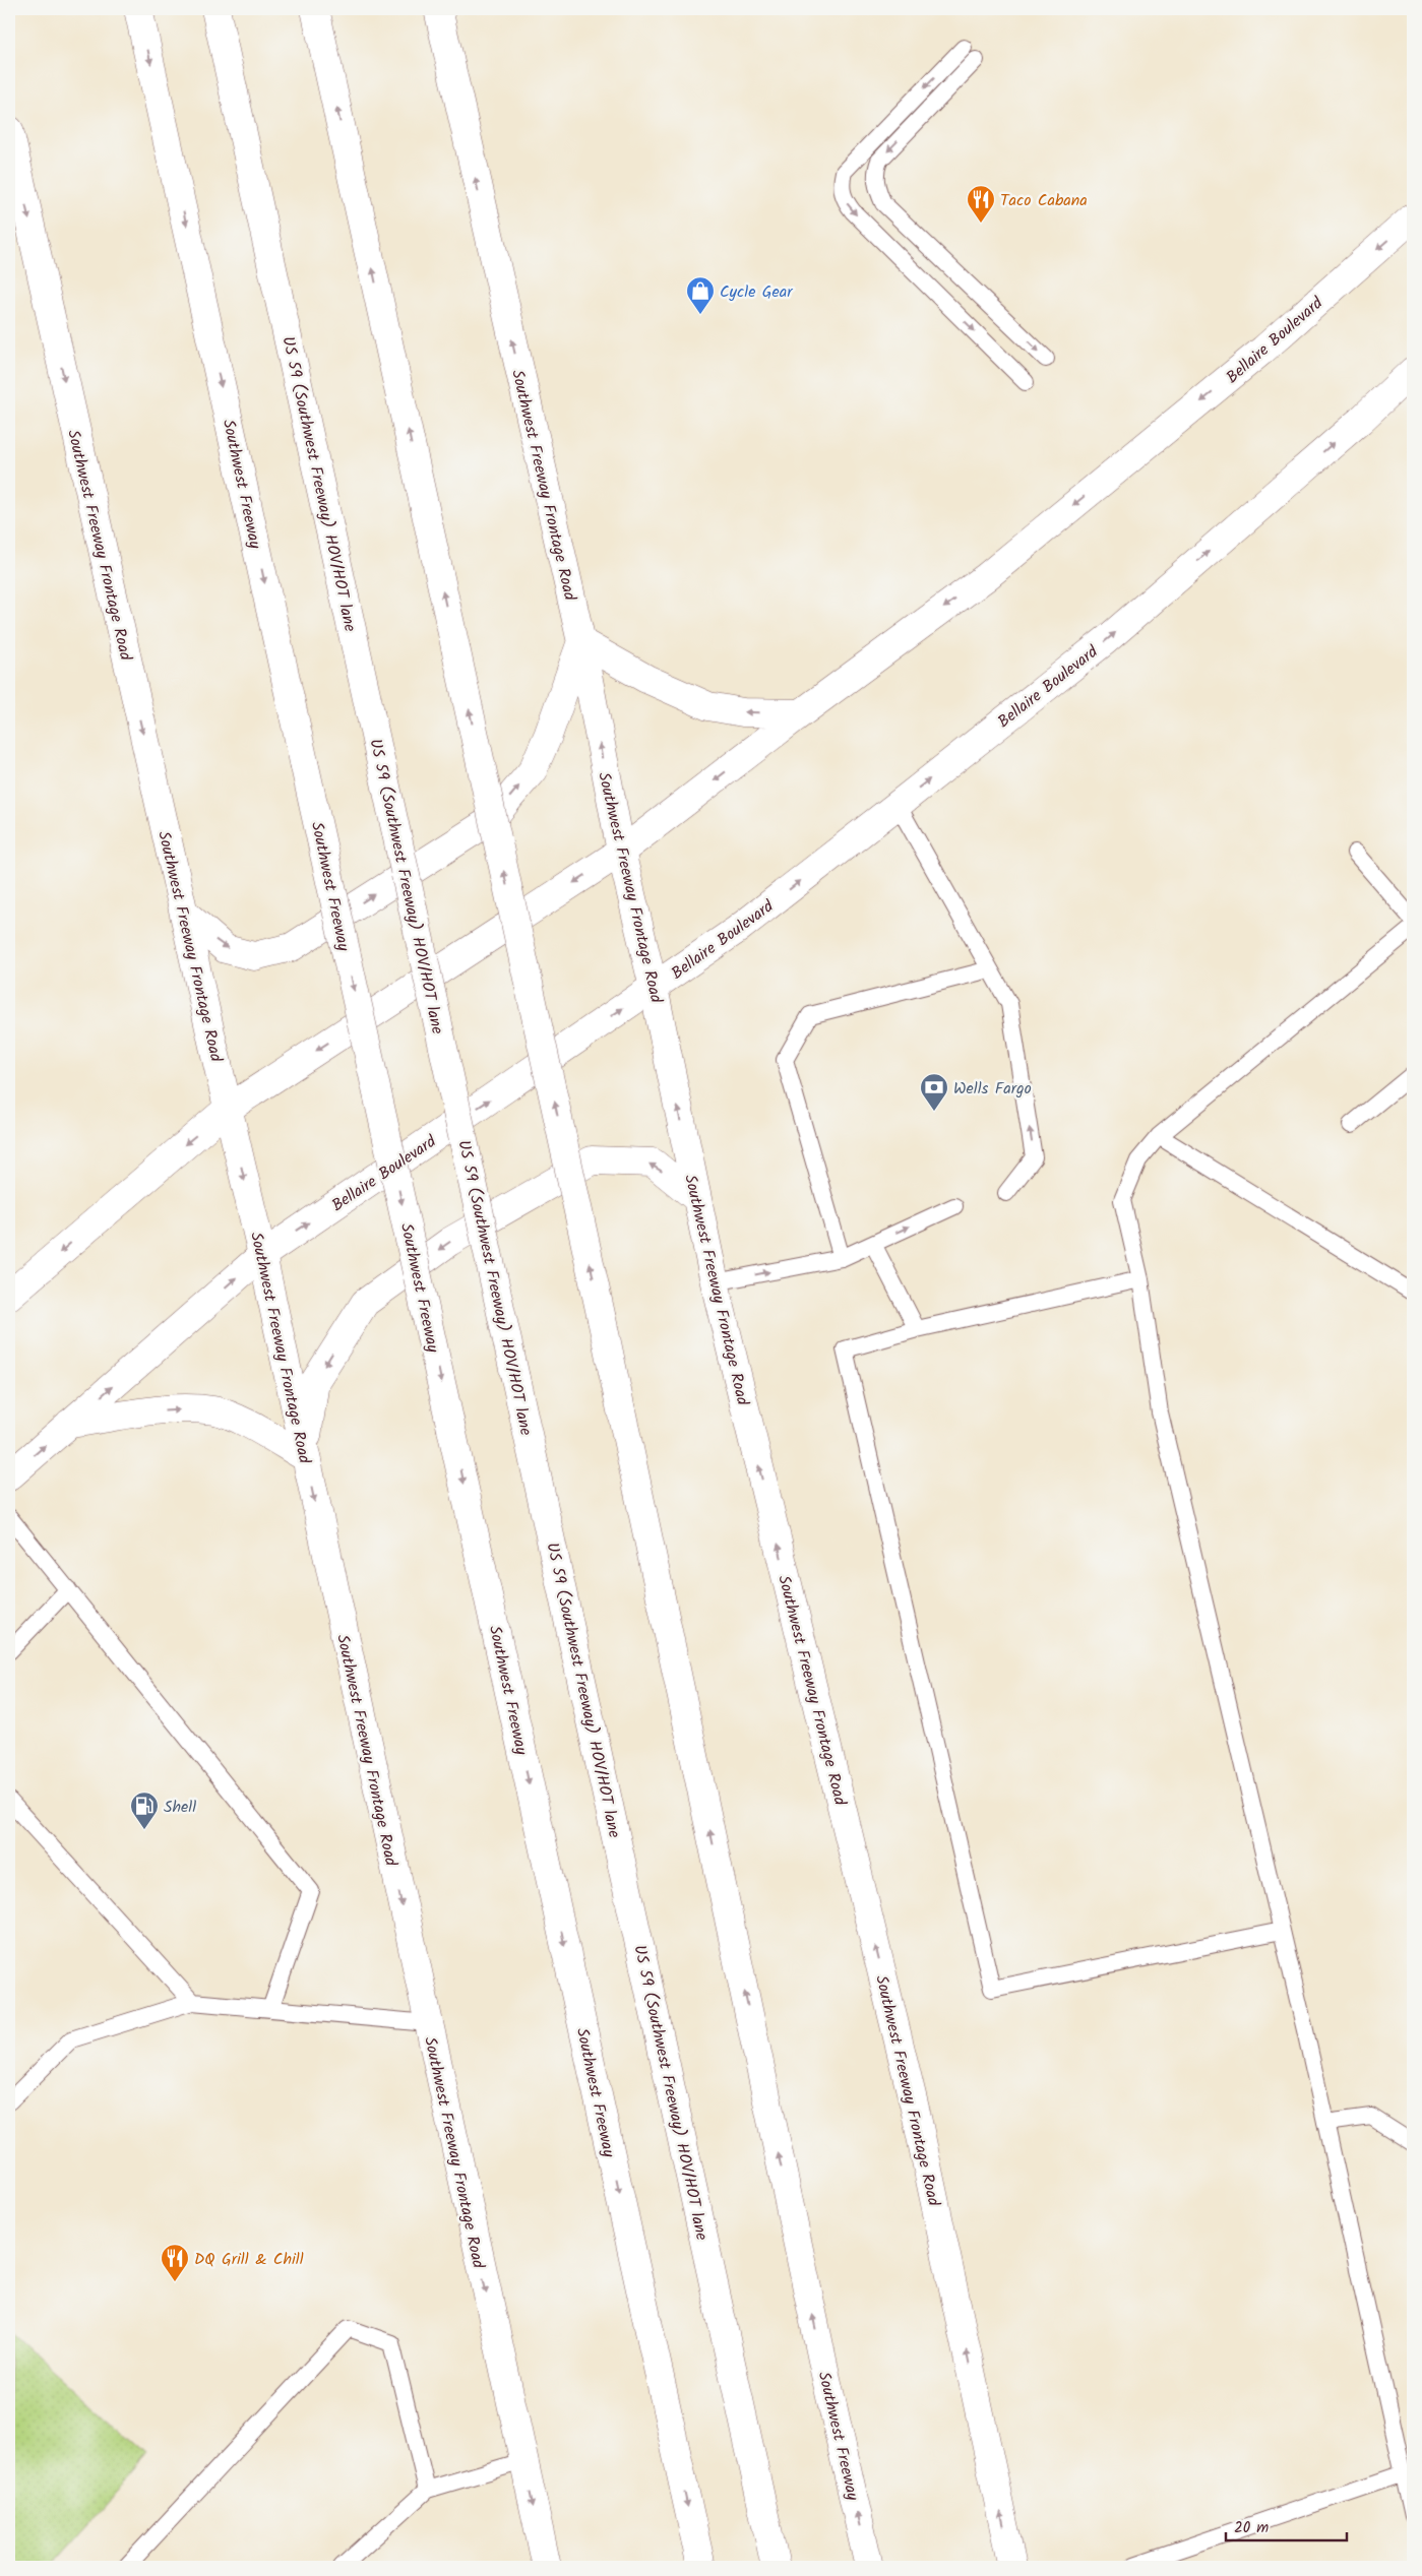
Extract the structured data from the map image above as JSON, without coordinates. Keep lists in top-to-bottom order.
{
  "streets": {
    "main road": [
      "Bellaire Boulevard",
      "Southwest Freeway",
      "US 59 (Southwest Freeway) HOV/HOT lane",
      "Southwest Freeway Frontage Road"
    ]
  },
  "crossings": [
    ["Bellaire Boulevard", "Southwest Freeway Frontage Road"]
  ],
  "places": {
    "restaurant": ["Taco Cabana", "DQ Grill & Chill"],
    "shop": ["Cycle Gear"],
    "bank": ["Wells Fargo"],
    "fuel station": ["Shell"]
  },
  "scale_bar": "20 m"
}
